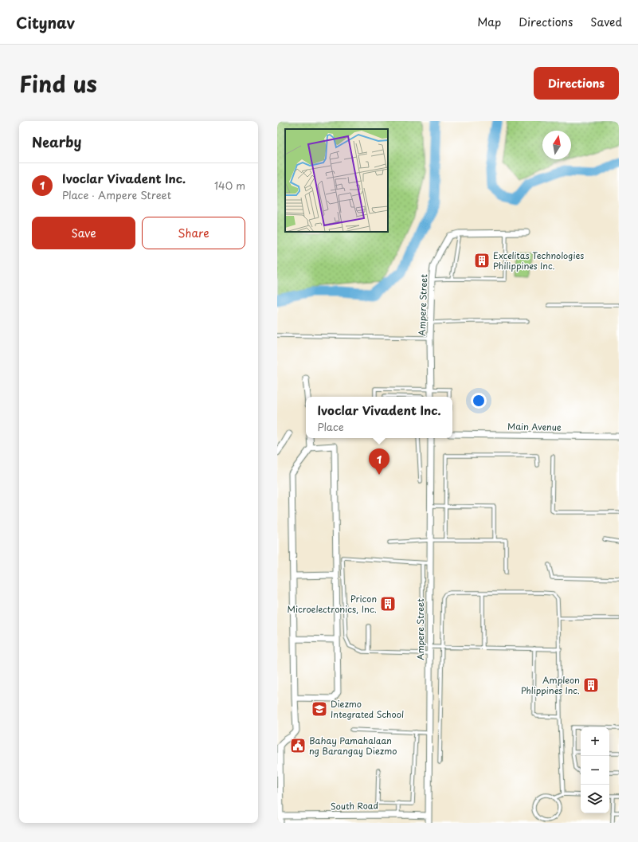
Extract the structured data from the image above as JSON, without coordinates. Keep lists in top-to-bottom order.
{
  "streets": {
    "street": ["Ampere Street", "Main Avenue", "South Road"]
  },
  "crossings": [
    ["Ampere Street", "South Road"]
  ],
  "places": {
    "building": ["Excelitas Technologies Philippines Inc.", "Pricon Microelectronics, Inc.", "Ampleon Phlippines Inc."],
    "school or university": ["Diezmo Integrated School"],
    "public building": ["Bahay Pamahalaan ng Barangay Diezmo"]
  },
  "north": "top",
  "page": {
    "header": "Citynav",
    "nav": ["Map", "Directions", "Saved"],
    "title": "Find us",
    "buttons": [
      "Directions",
      ["Save", "Share"]
    ],
    "heading": "Nearby",
    "list": [
      {
        "mark": "1",
        "name": "Ivoclar Vivadent Inc.",
        "note": "Place · Ampere Street",
        "value": "140 m"
      }
    ],
    "popup": ["Ivoclar Vivadent Inc.", "Place"],
    "pins": "1",
    "map_buttons": ["+", "−"]
  }
}
